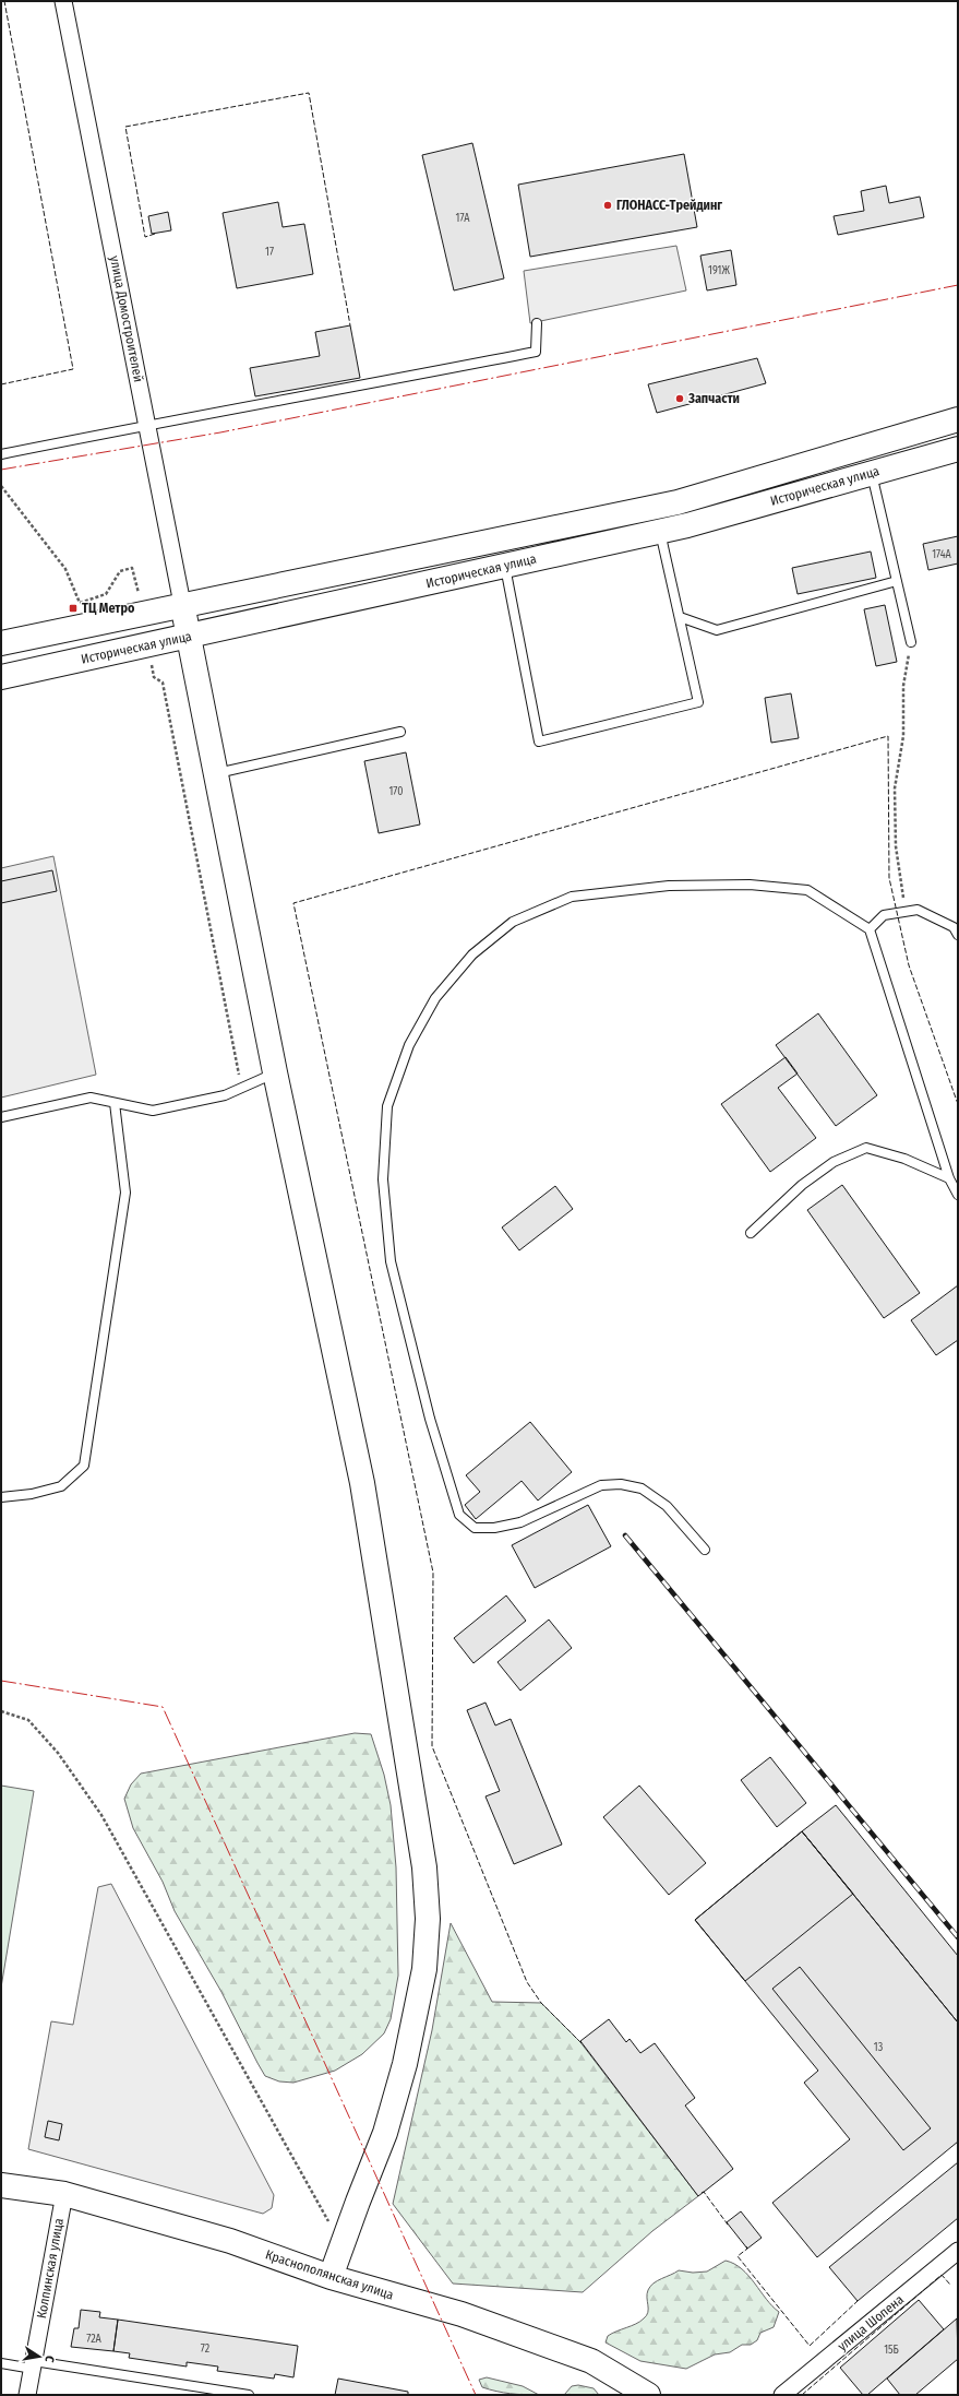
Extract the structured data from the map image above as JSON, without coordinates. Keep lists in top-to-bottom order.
{
  "streets": {
    "main road": ["улица Домостроителей", "Историческая улица", "Краснополянская улица"],
    "street": ["Колпинская улица", "улица Шопена"]
  },
  "crossings": [
    ["улица Домостроителей", "Историческая улица"],
    ["улица Домостроителей", "Краснополянская улица"],
    ["Колпинская улица", "Краснополянская улица"]
  ],
  "places": {
    "other": ["ГЛОНАСС-Трейдинг", "Запчасти"],
    "transit": ["ТЦ Метро"]
  },
  "house_numbers": [
    "17А",
    "17",
    "191Ж",
    "174А",
    "170",
    "13",
    "72А",
    "72",
    "15Б"
  ],
  "north": "right"
}
